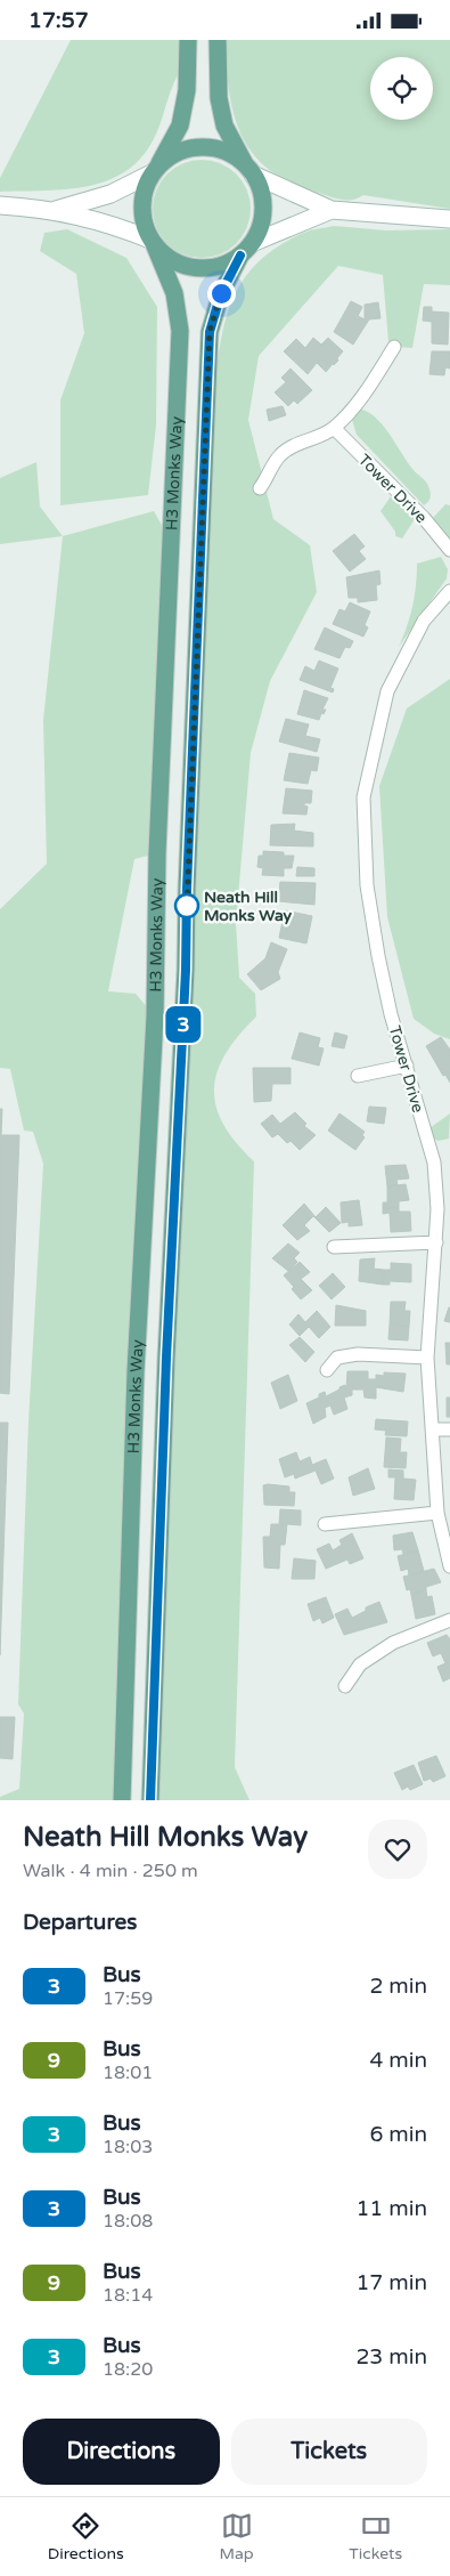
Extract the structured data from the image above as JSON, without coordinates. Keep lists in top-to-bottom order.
{
  "streets": {
    "main road": ["H3 Monks Way"],
    "street": ["Tower Drive"]
  },
  "places": ["Neath Hill Monks Way"],
  "lines": ["bus line 3"],
  "page": {
    "status": "17:57",
    "on_map": "3",
    "heading": [
      ["Neath Hill Monks Way", "Walk · 4 min · 250 m"],
      "Departures"
    ],
    "list": [
      {
        "mark": "3",
        "name": "Bus",
        "note": "17:59",
        "value": "2 min"
      },
      {
        "mark": "9",
        "name": "Bus",
        "note": "18:01",
        "value": "4 min"
      },
      {
        "mark": "3",
        "name": "Bus",
        "note": "18:03",
        "value": "6 min"
      },
      {
        "mark": "3",
        "name": "Bus",
        "note": "18:08",
        "value": "11 min"
      },
      {
        "mark": "9",
        "name": "Bus",
        "note": "18:14",
        "value": "17 min"
      },
      {
        "mark": "3",
        "name": "Bus",
        "note": "18:20",
        "value": "23 min"
      }
    ],
    "buttons": ["Directions", "Tickets"],
    "tabs": ["Directions", "Map", "Tickets"]
  }
}
